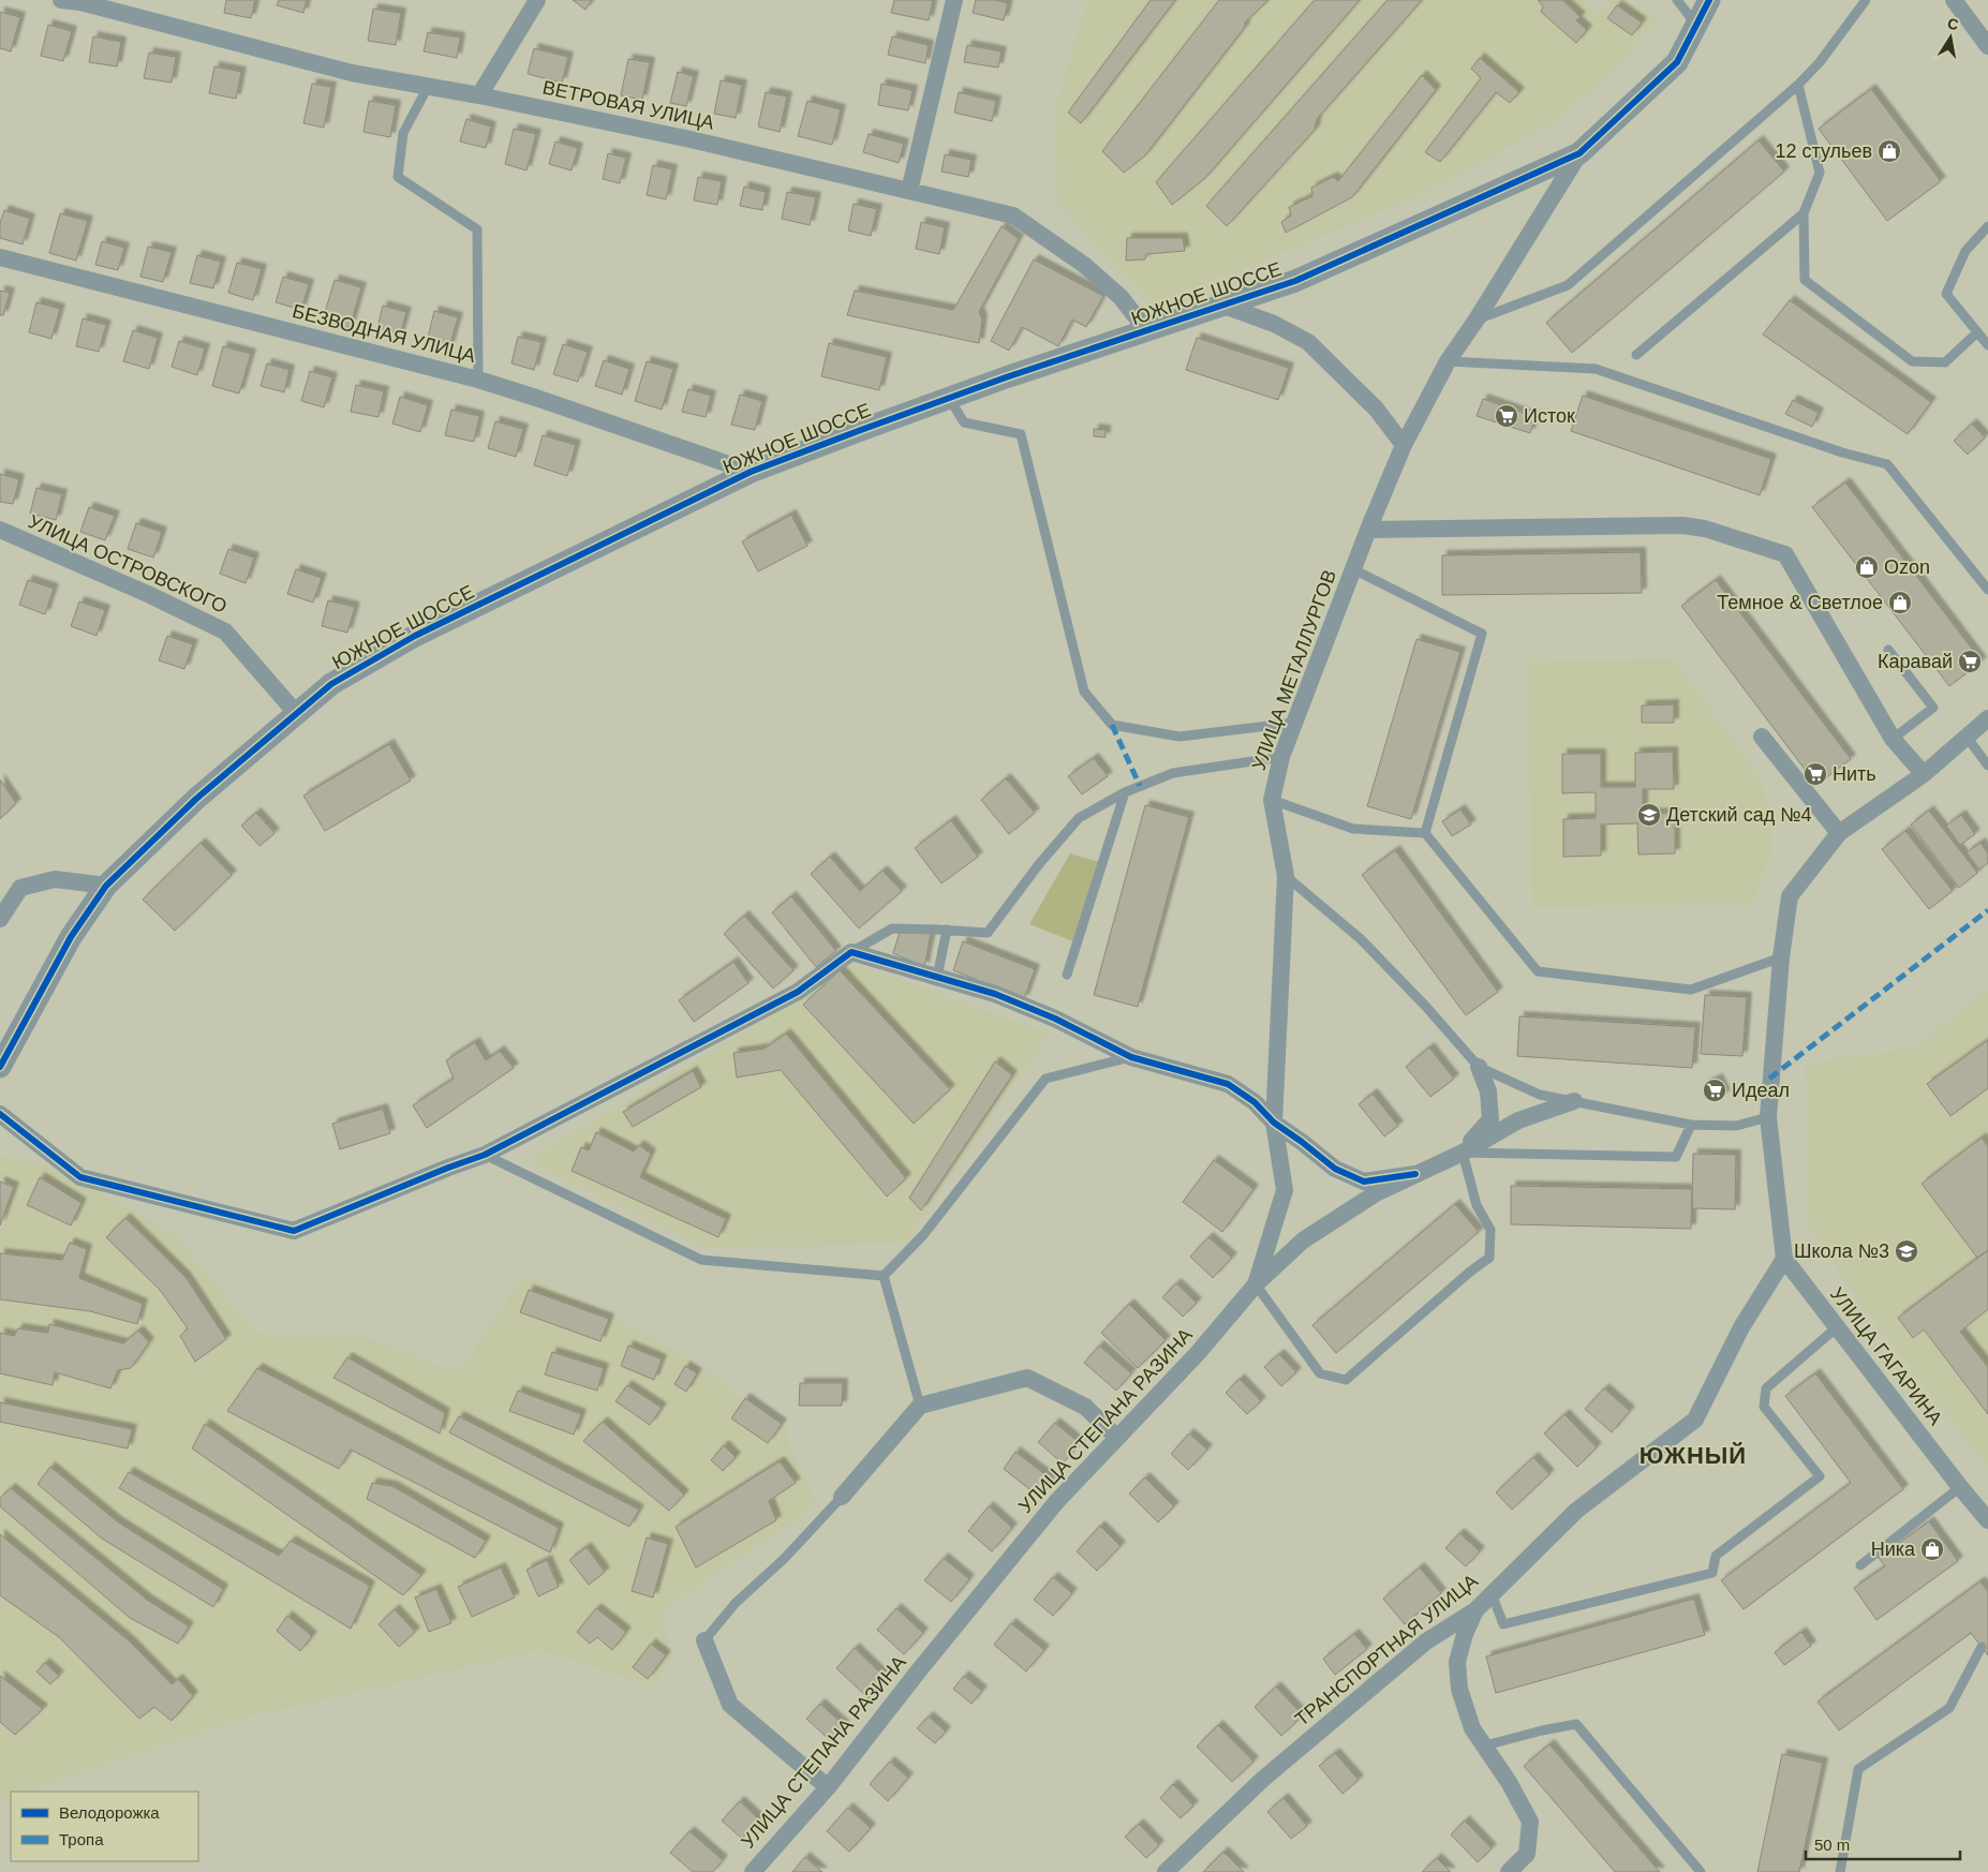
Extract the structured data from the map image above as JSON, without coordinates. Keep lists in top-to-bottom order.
{
  "streets": {
    "street": [
      "ВЕТРОВАЯ УЛИЦА",
      "ЮЖНОЕ ШОССЕ",
      "БЕЗВОДНАЯ УЛИЦА",
      "УЛИЦА ОСТРОВСКОГО",
      "УЛИЦА МЕТАЛЛУРГОВ",
      "УЛИЦА ГАГАРИНА",
      "УЛИЦА СТЕПАНА РАЗИНА",
      "ТРАНСПОРТНАЯ УЛИЦА"
    ]
  },
  "crossings": [
    ["ВЕТРОВАЯ УЛИЦА", "ЮЖНОЕ ШОССЕ"],
    ["ЮЖНОЕ ШОССЕ", "БЕЗВОДНАЯ УЛИЦА"],
    ["ЮЖНОЕ ШОССЕ", "УЛИЦА ОСТРОВСКОГО"],
    ["ЮЖНОЕ ШОССЕ", "УЛИЦА МЕТАЛЛУРГОВ"],
    ["УЛИЦА МЕТАЛЛУРГОВ", "УЛИЦА СТЕПАНА РАЗИНА"],
    ["УЛИЦА ГАГАРИНА", "ТРАНСПОРТНАЯ УЛИЦА"]
  ],
  "districts": ["ЮЖНЫЙ"],
  "places": {
    "shop": [
      "12 стульев",
      "Ozon",
      "Темное & Светлое",
      "Ника"
    ],
    "supermarket": [
      "Исток",
      "Каравай",
      "Нить",
      "Идеал"
    ],
    "school or university": ["Детский сад №4", "Школа №3"]
  },
  "legend": ["Велодорожка", "Тропа"],
  "scale_bar": "50 m",
  "north": "top"
}
